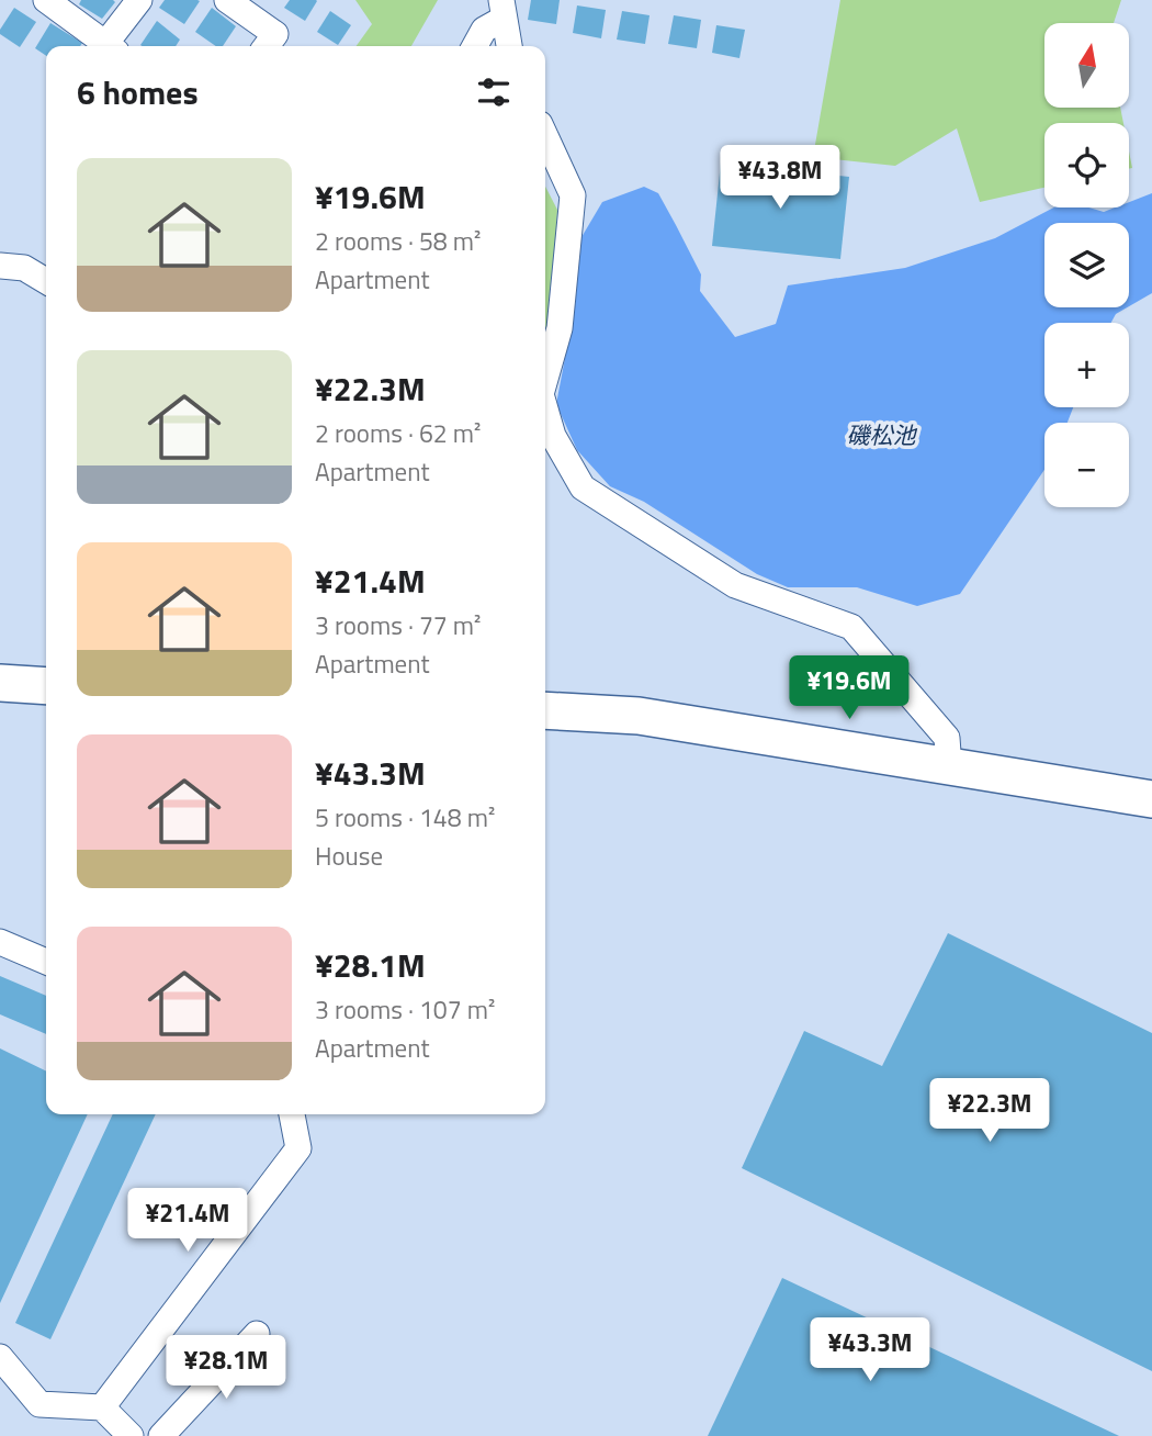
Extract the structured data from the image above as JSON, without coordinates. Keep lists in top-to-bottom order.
{
  "water": ["磯松池"],
  "north": "top",
  "page": {
    "map_buttons": ["+", "−"],
    "heading": "6 homes",
    "list": [
      {
        "name": "¥19.6M",
        "note": "2 rooms · 58 m² · Apartment"
      },
      {
        "name": "¥22.3M",
        "note": "2 rooms · 62 m² · Apartment"
      },
      {
        "name": "¥21.4M",
        "note": "3 rooms · 77 m² · Apartment"
      },
      {
        "name": "¥43.3M",
        "note": "5 rooms · 148 m² · House"
      },
      {
        "name": "¥28.1M",
        "note": "3 rooms · 107 m² · Apartment"
      }
    ],
    "price": [
      "¥43.8M",
      "¥19.6M",
      "¥22.3M",
      "¥21.4M",
      "¥43.3M",
      "¥28.1M"
    ]
  }
}
